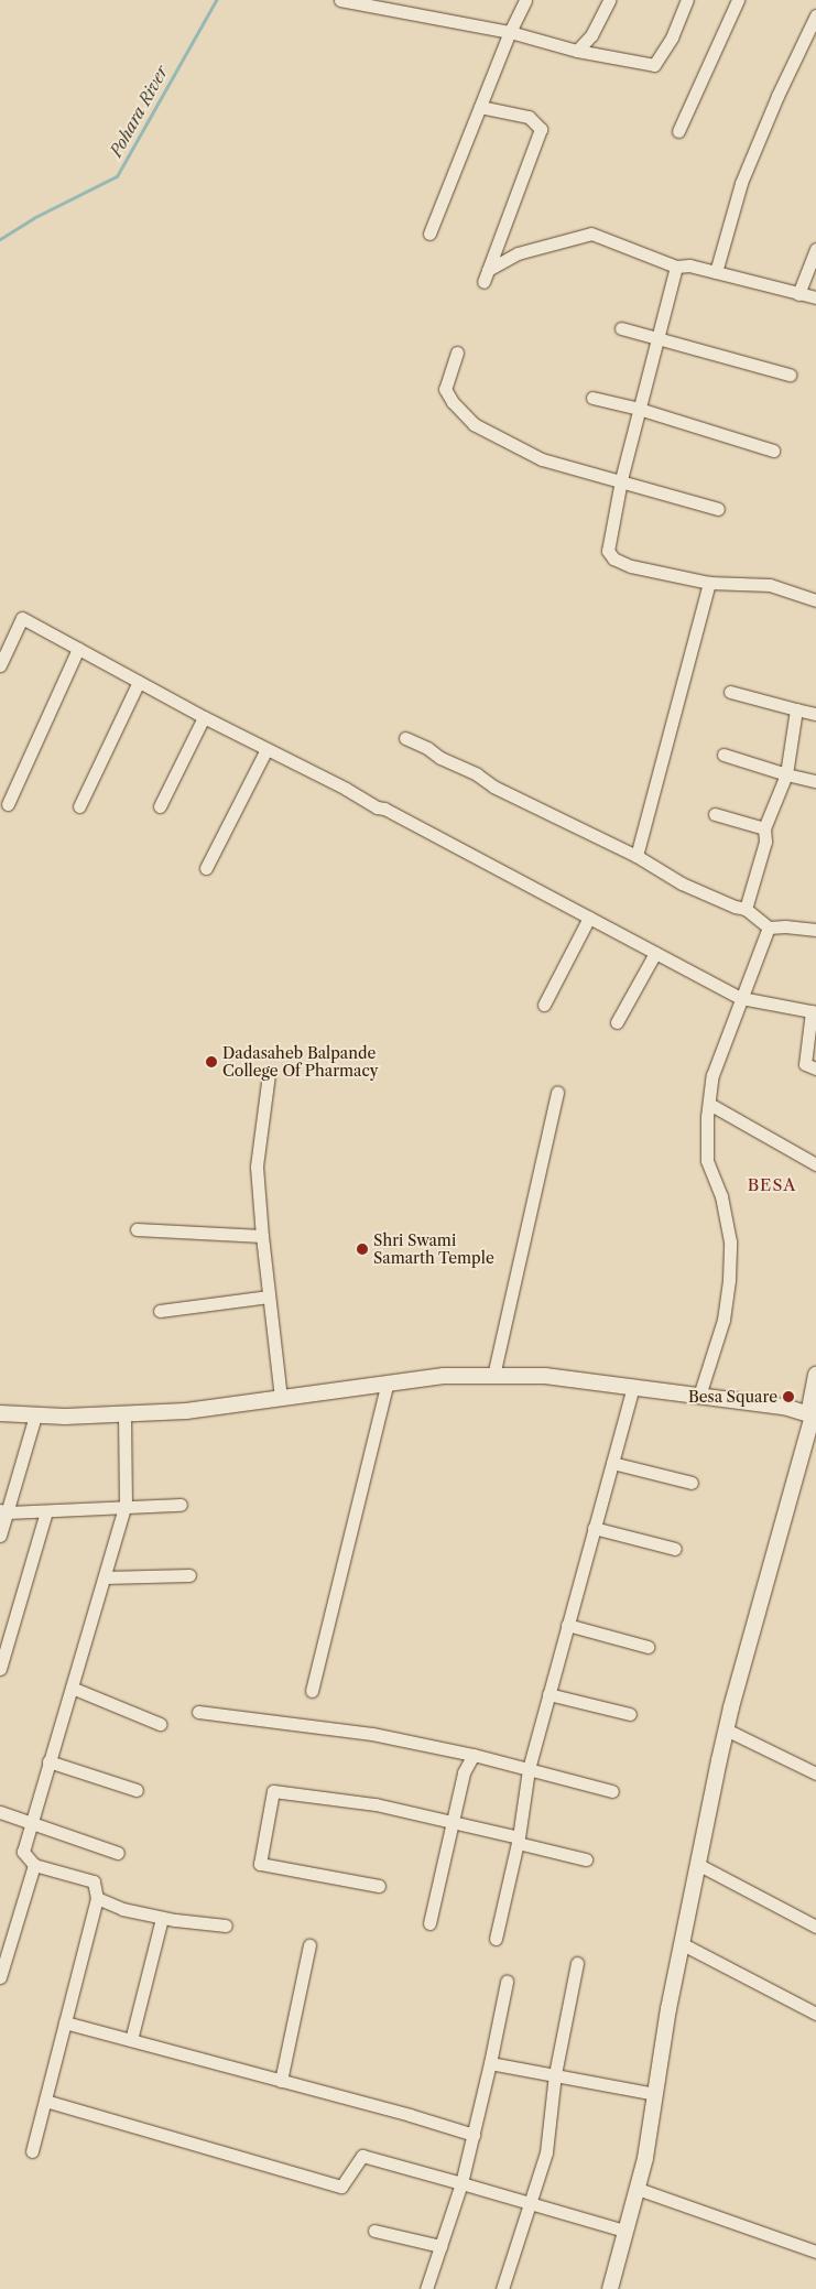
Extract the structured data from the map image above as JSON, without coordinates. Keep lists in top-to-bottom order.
{
  "districts": ["BESA"],
  "water": ["Pohara River"],
  "places": ["Dadasaheb Balpande College Of Pharmacy", "Shri Swami Samarth Temple", "Besa Square"]
}
